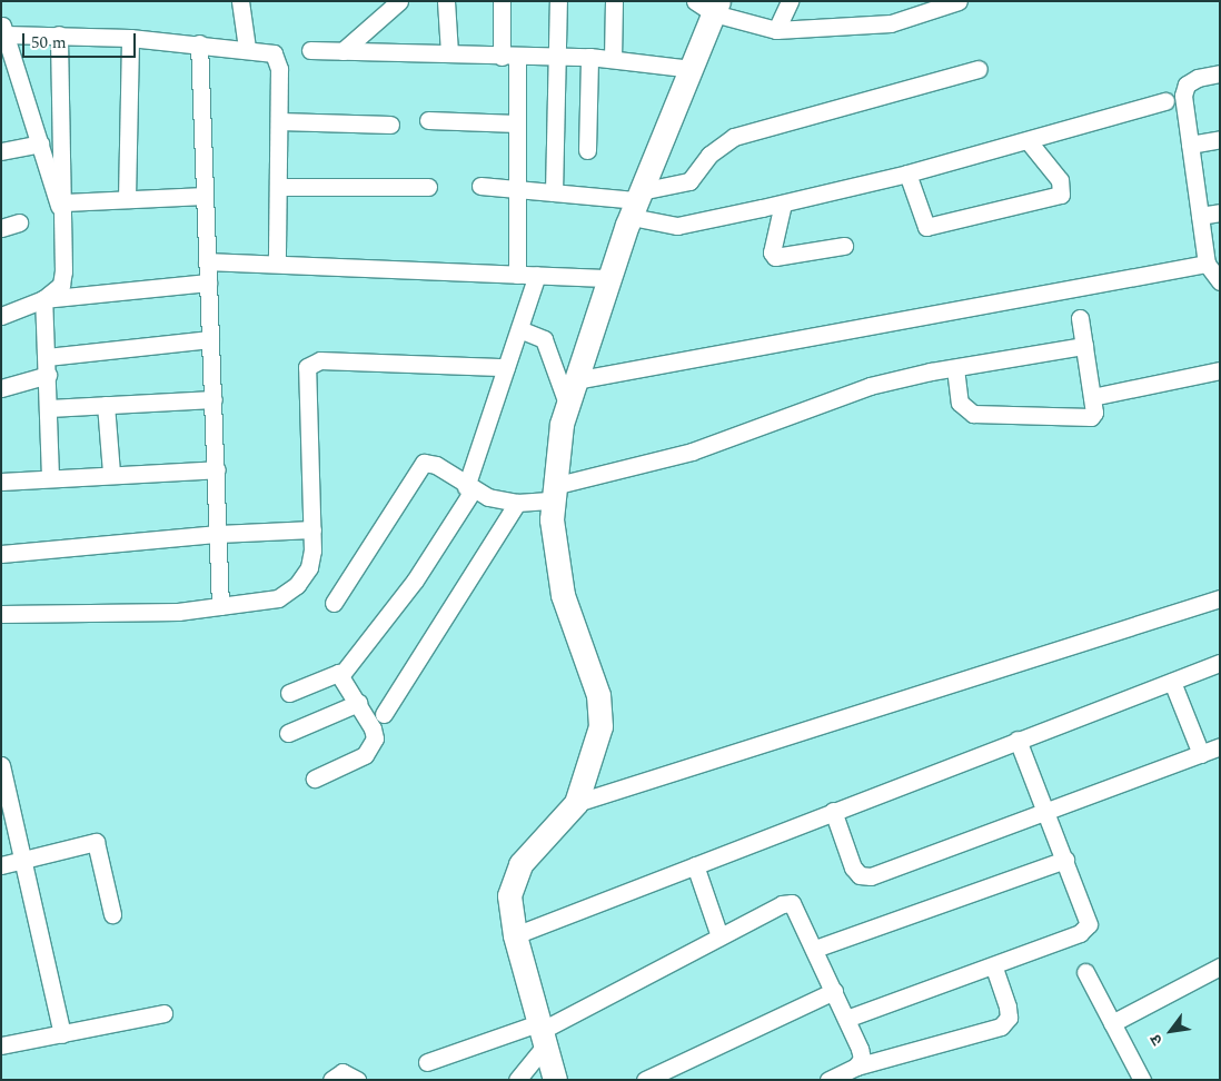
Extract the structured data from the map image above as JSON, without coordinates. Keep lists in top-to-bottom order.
{
  "scale_bar": "50 m",
  "north": "bottom left"
}
